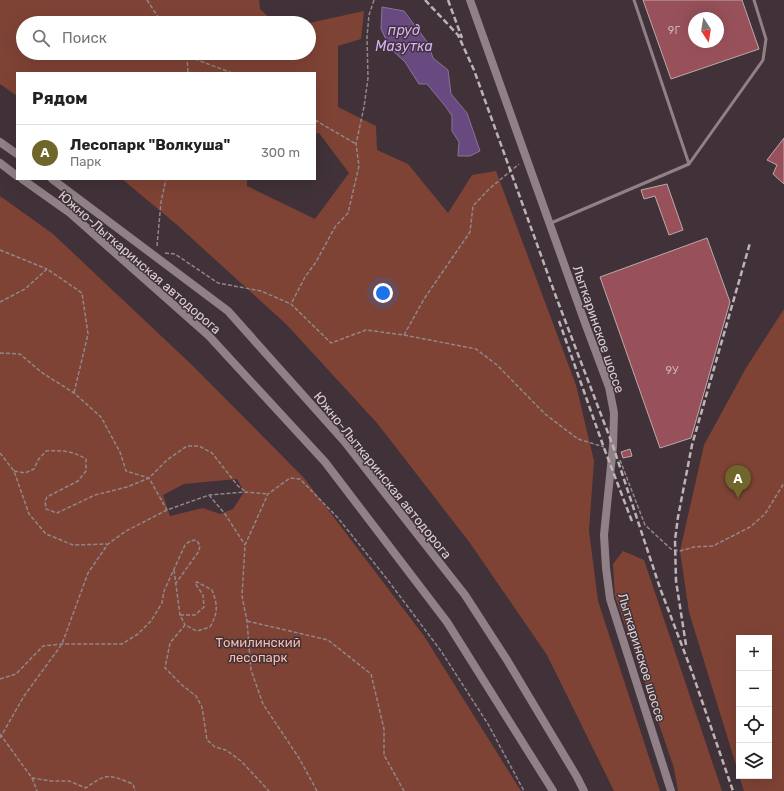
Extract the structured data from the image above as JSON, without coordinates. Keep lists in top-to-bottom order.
{
  "streets": {
    "main road": ["Южно-Лыткаринская автодорога", "Лыткаринское шоссе"]
  },
  "water": ["пруд Мазутка"],
  "parks": ["Томилинский лесопарк"],
  "house_numbers": ["9Г", "9У"],
  "north": "bottom",
  "page": {
    "search": "Поиск",
    "heading": "Рядом",
    "list": [
      {
        "mark": "A",
        "name": "Лесопарк \"Волкуша\"",
        "note": "Парк",
        "value": "300 m"
      }
    ],
    "pins": "A",
    "map_buttons": ["+", "−"]
  }
}
